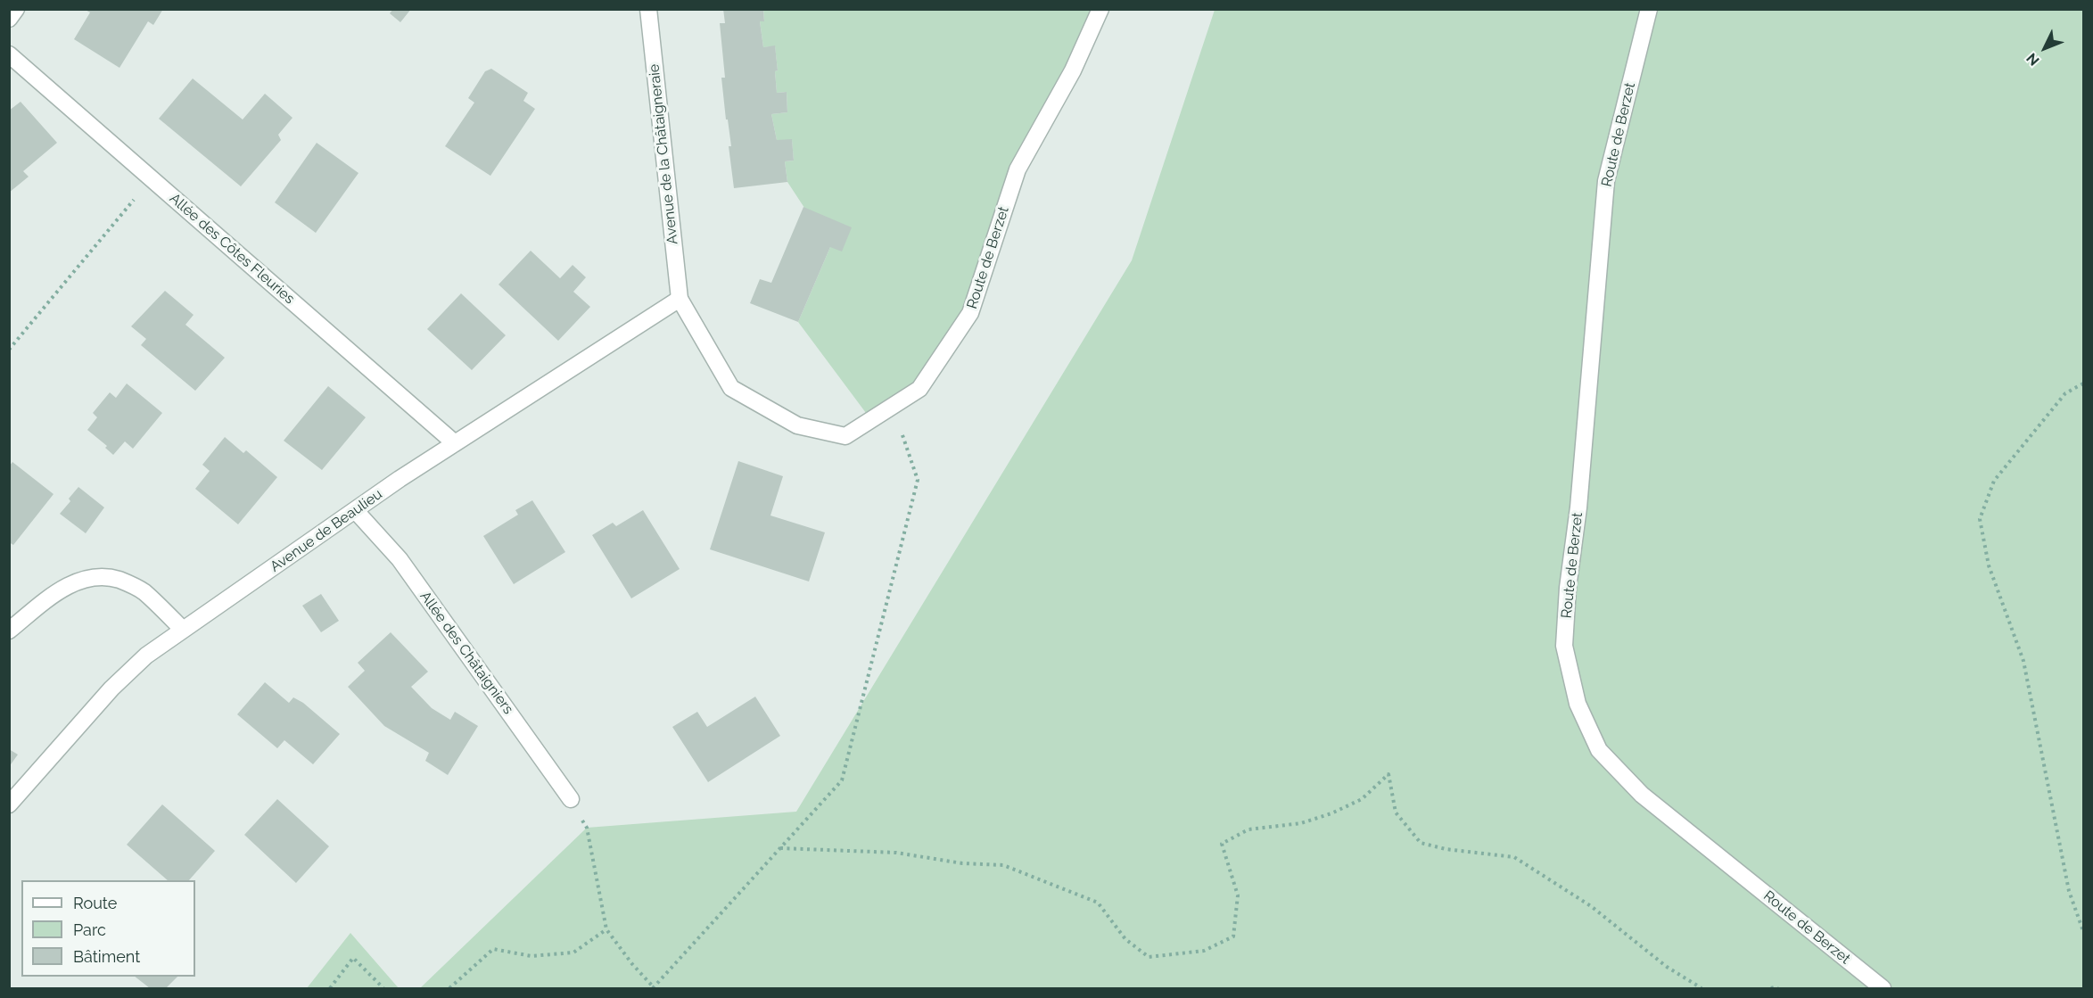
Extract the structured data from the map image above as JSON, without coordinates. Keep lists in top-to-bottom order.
{
  "streets": {
    "street": [
      "Route de Berzet",
      "Avenue de la Châtaigneraie",
      "Allée des Côtes Fleuries",
      "Avenue de Beaulieu",
      "Allée des Châtaigniers"
    ]
  },
  "crossings": [
    ["Route de Berzet", "Avenue de la Châtaigneraie"],
    ["Route de Berzet", "Avenue de Beaulieu"],
    ["Avenue de la Châtaigneraie", "Avenue de Beaulieu"],
    ["Allée des Côtes Fleuries", "Avenue de Beaulieu"],
    ["Avenue de Beaulieu", "Allée des Châtaigniers"]
  ],
  "legend": ["Route", "Parc", "Bâtiment"],
  "north": "bottom left"
}
